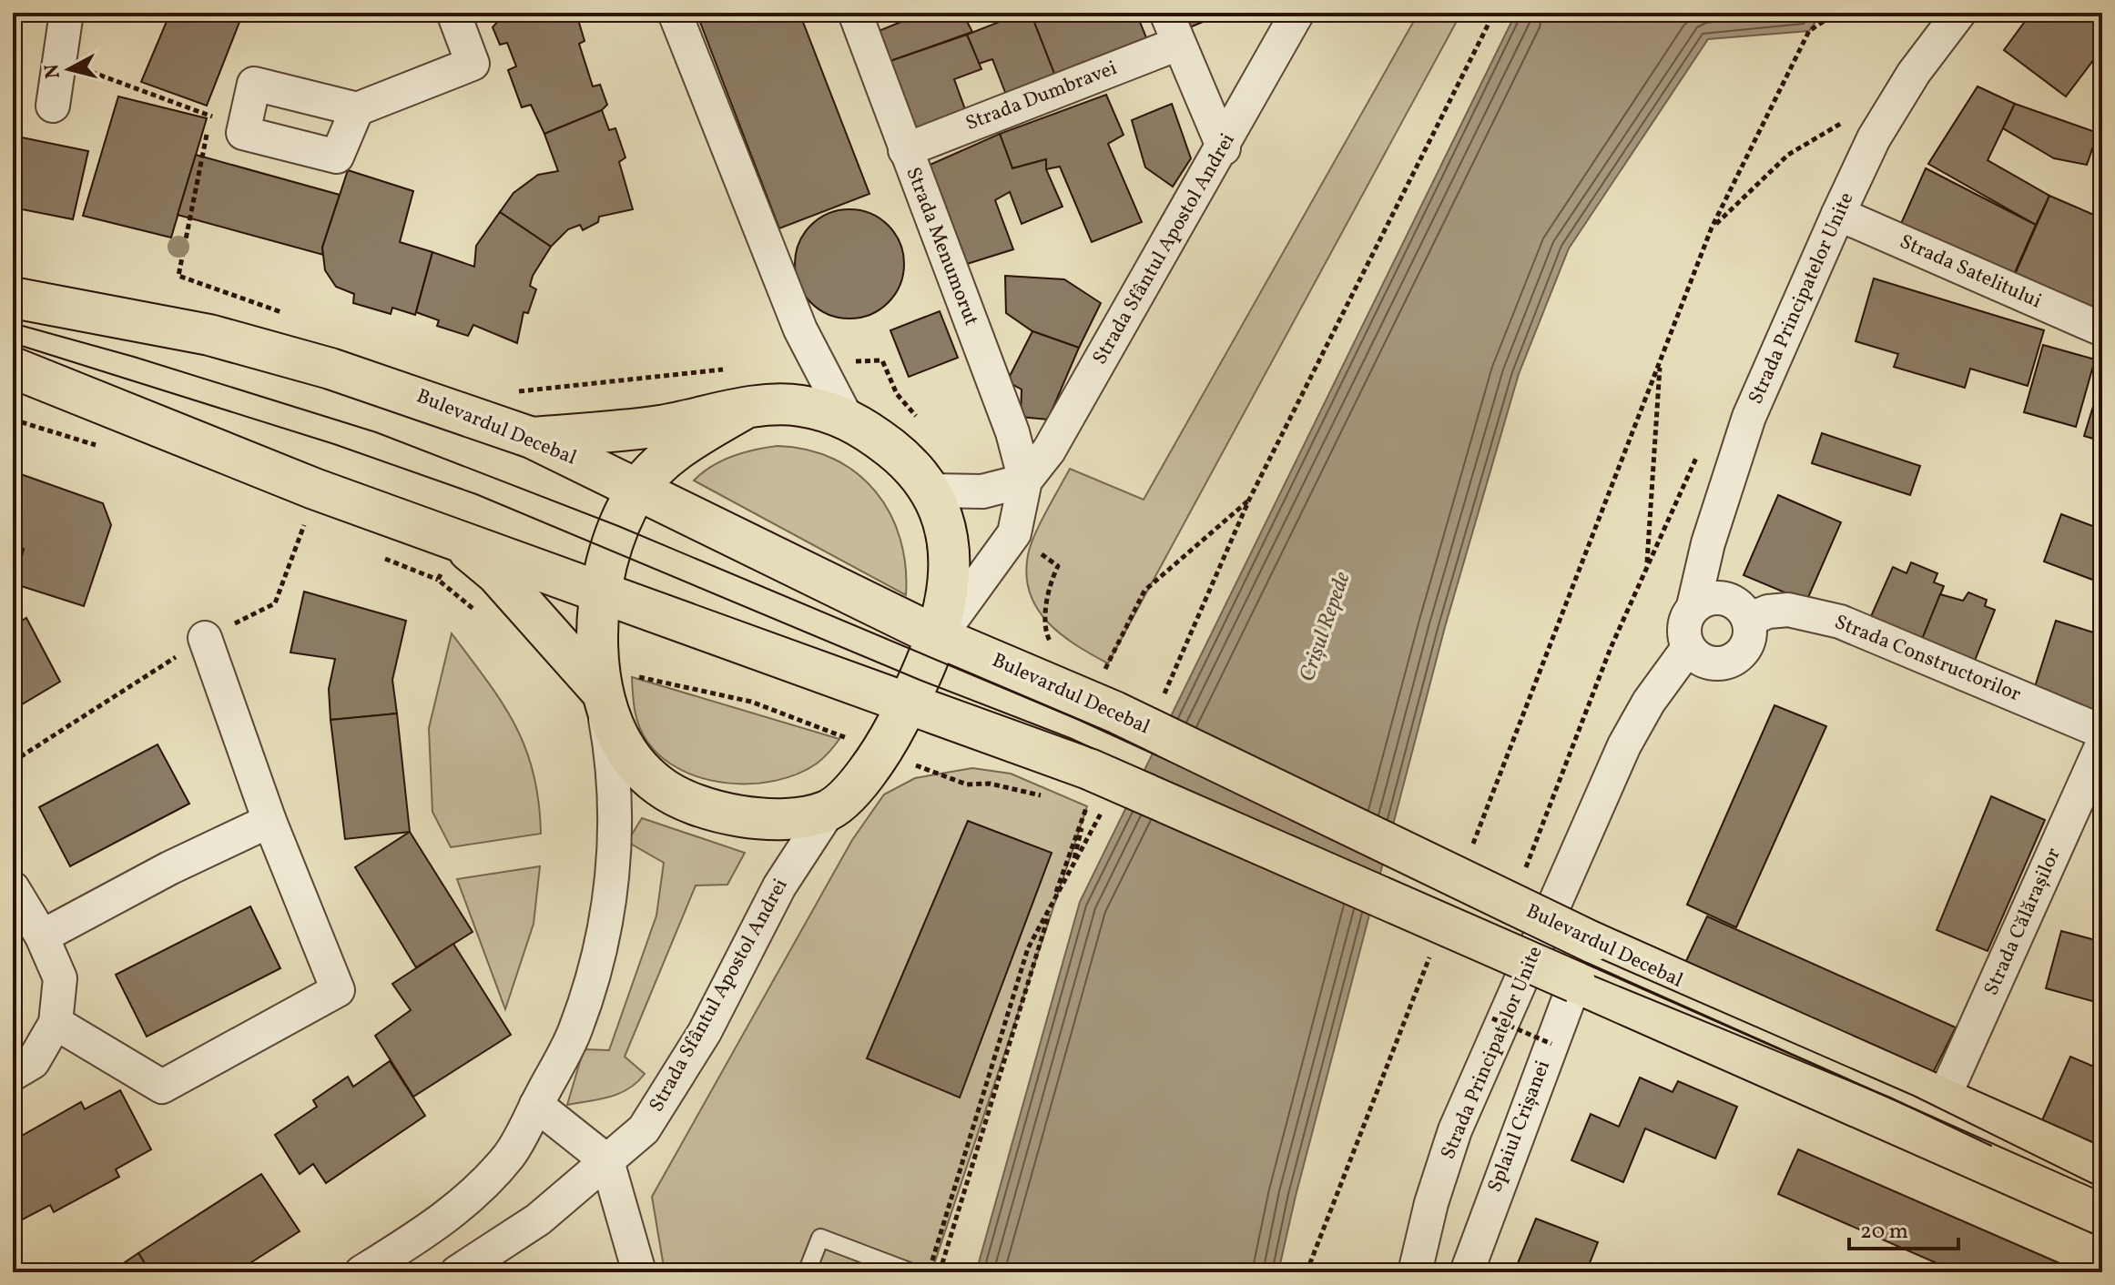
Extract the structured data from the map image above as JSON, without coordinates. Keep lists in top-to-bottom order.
{
  "streets": {
    "main road": ["Bulevardul Decebal"],
    "street": [
      "Strada Dumbravei",
      "Strada Menumorut",
      "Strada Sfântul Apostol Andrei",
      "Strada Satelitului",
      "Strada Principatelor Unite",
      "Strada Constructorilor",
      "Strada Călărașilor",
      "Splaiul Crișanei"
    ]
  },
  "crossings": [
    ["Strada Dumbravei", "Strada Menumorut"],
    ["Strada Menumorut", "Strada Sfântul Apostol Andrei"],
    ["Strada Sfântul Apostol Andrei", "Bulevardul Decebal"],
    ["Strada Satelitului", "Strada Principatelor Unite"],
    ["Strada Principatelor Unite", "Strada Constructorilor"],
    ["Bulevardul Decebal", "Strada Călărașilor"]
  ],
  "water": ["Crișul Repede"],
  "scale_bar": "20 m",
  "north": "left"
}
